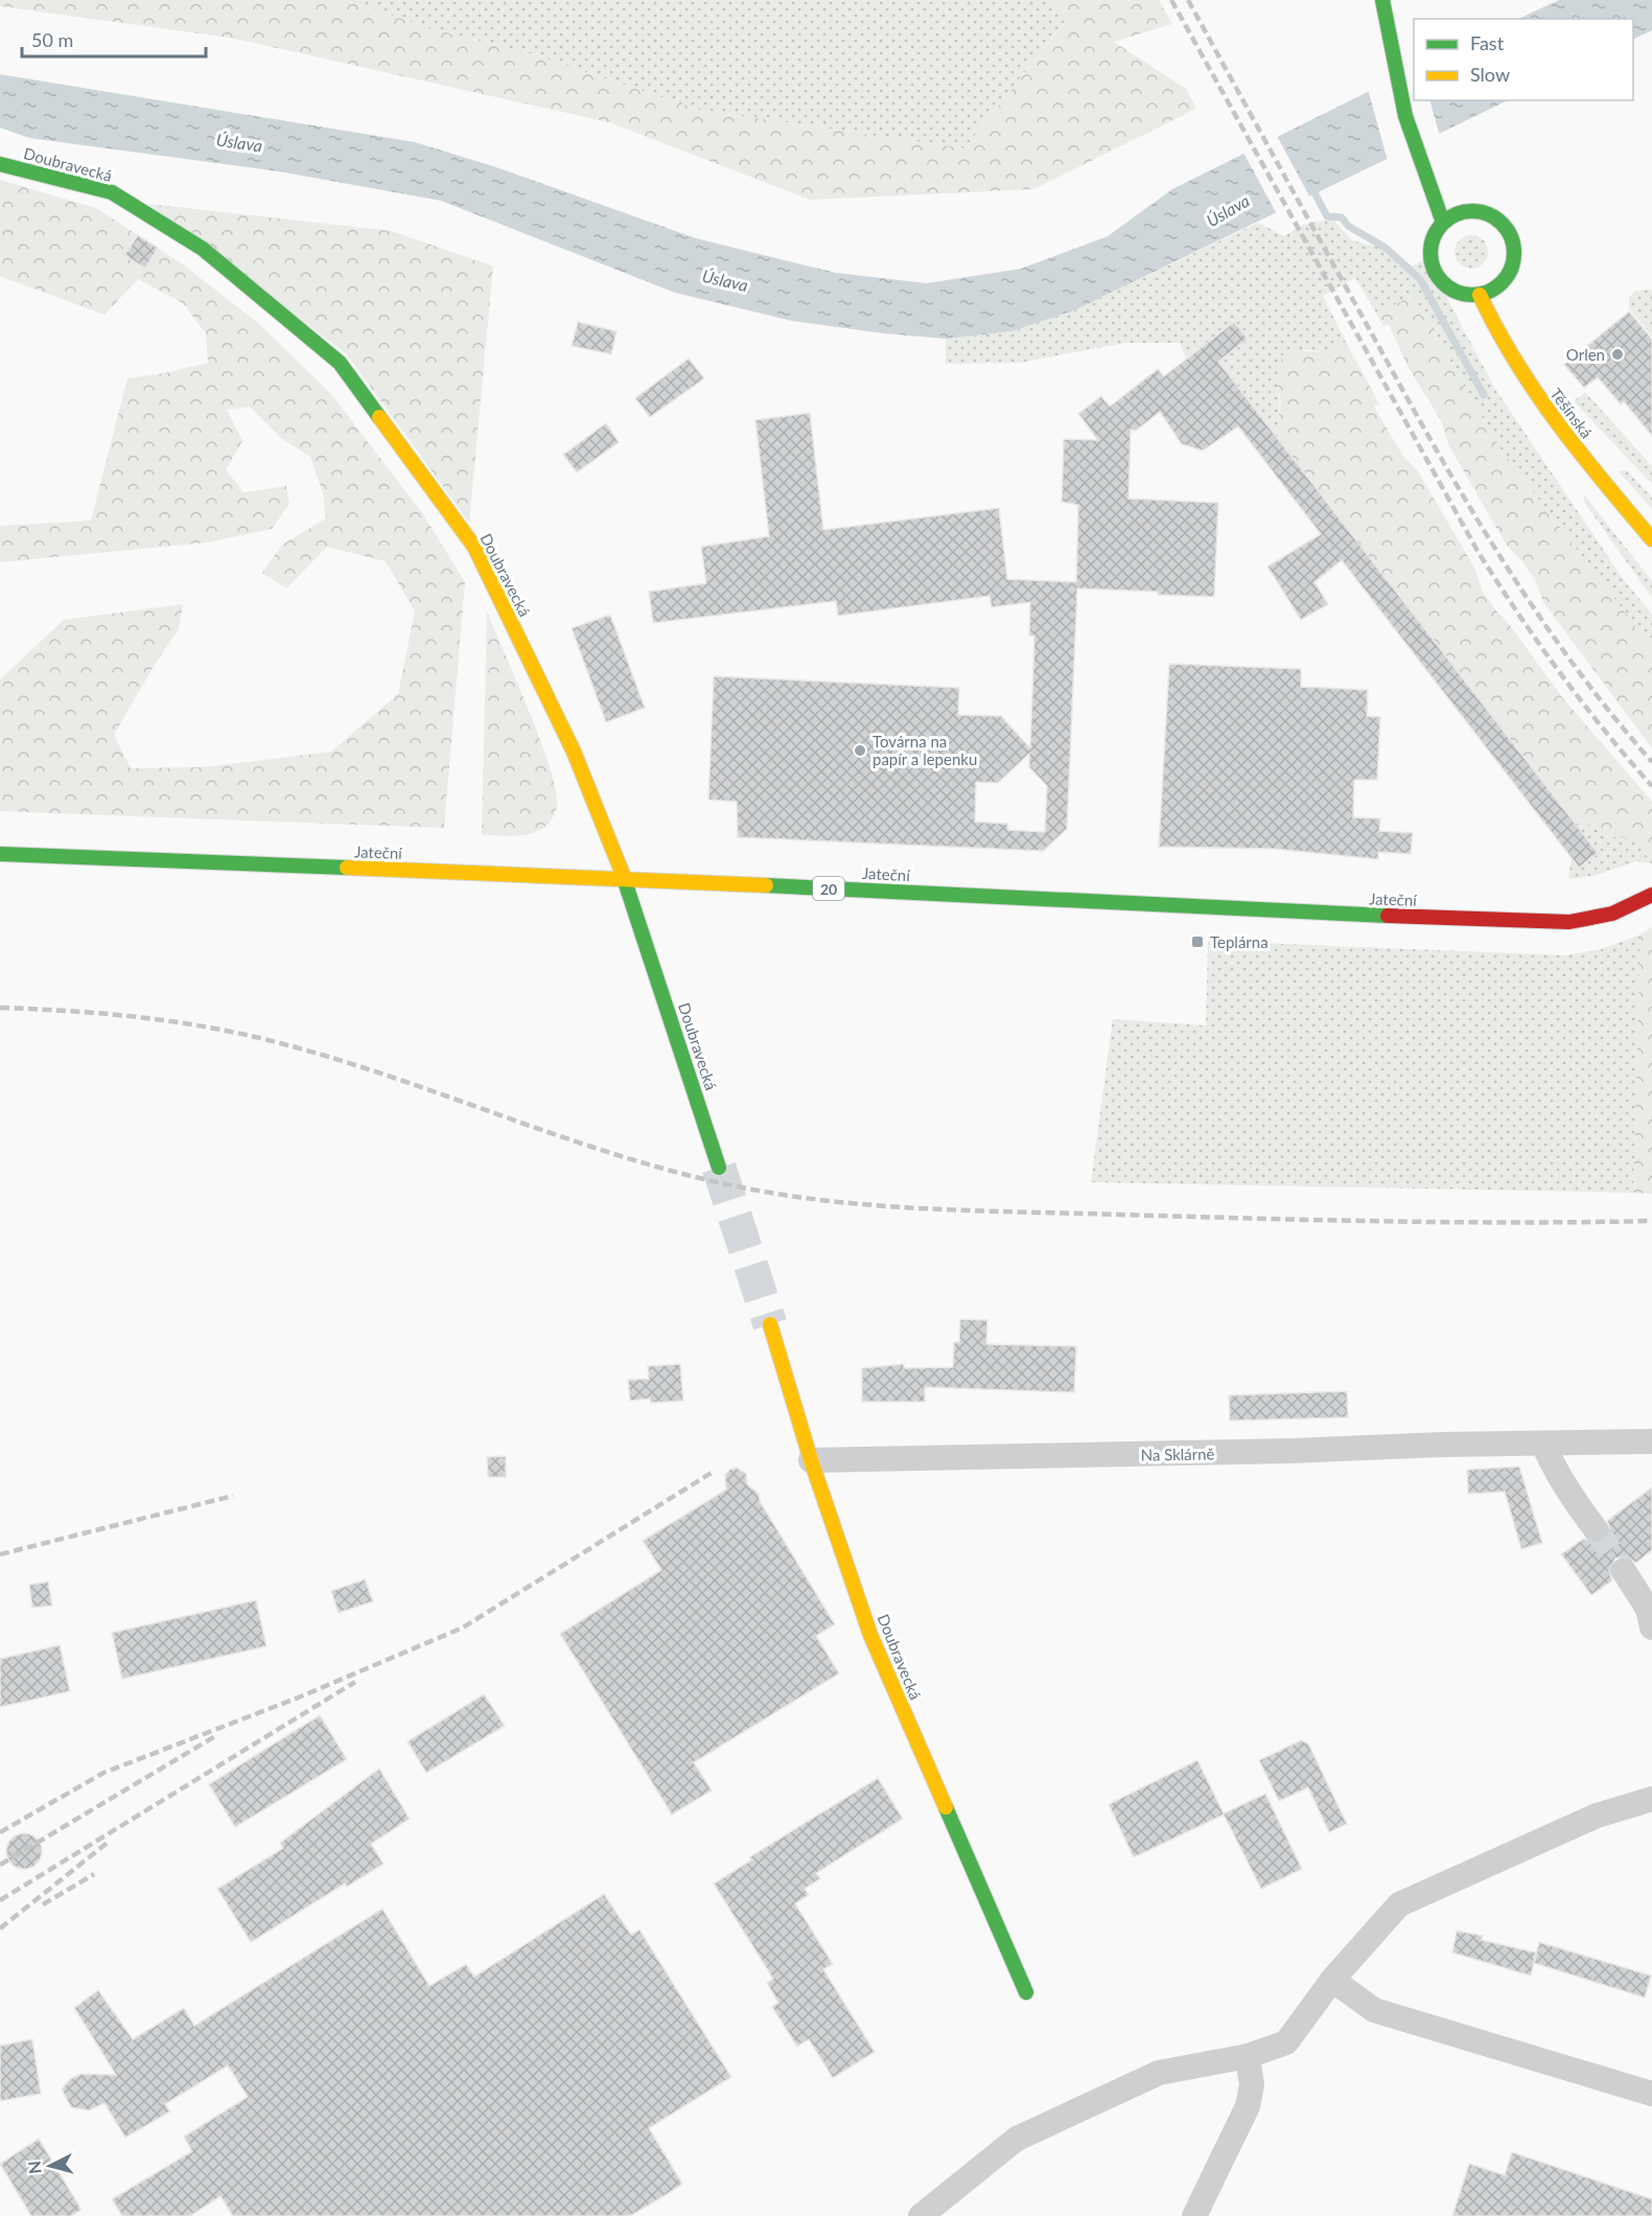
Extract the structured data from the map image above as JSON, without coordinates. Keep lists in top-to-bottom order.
{
  "streets": {
    "street": [
      "Doubravecká",
      "Těšínská",
      "Jateční",
      "20",
      "Na Sklárně"
    ]
  },
  "crossings": [
    ["Doubravecká", "Jateční"],
    ["Doubravecká", "Na Sklárně"]
  ],
  "water": ["Úslava"],
  "places": {
    "other": ["Orlen", "Továrna na papír a lepenku"],
    "transit": ["Teplárna"]
  },
  "legend": ["Fast", "Slow"],
  "scale_bar": "50 m",
  "north": "left"
}
